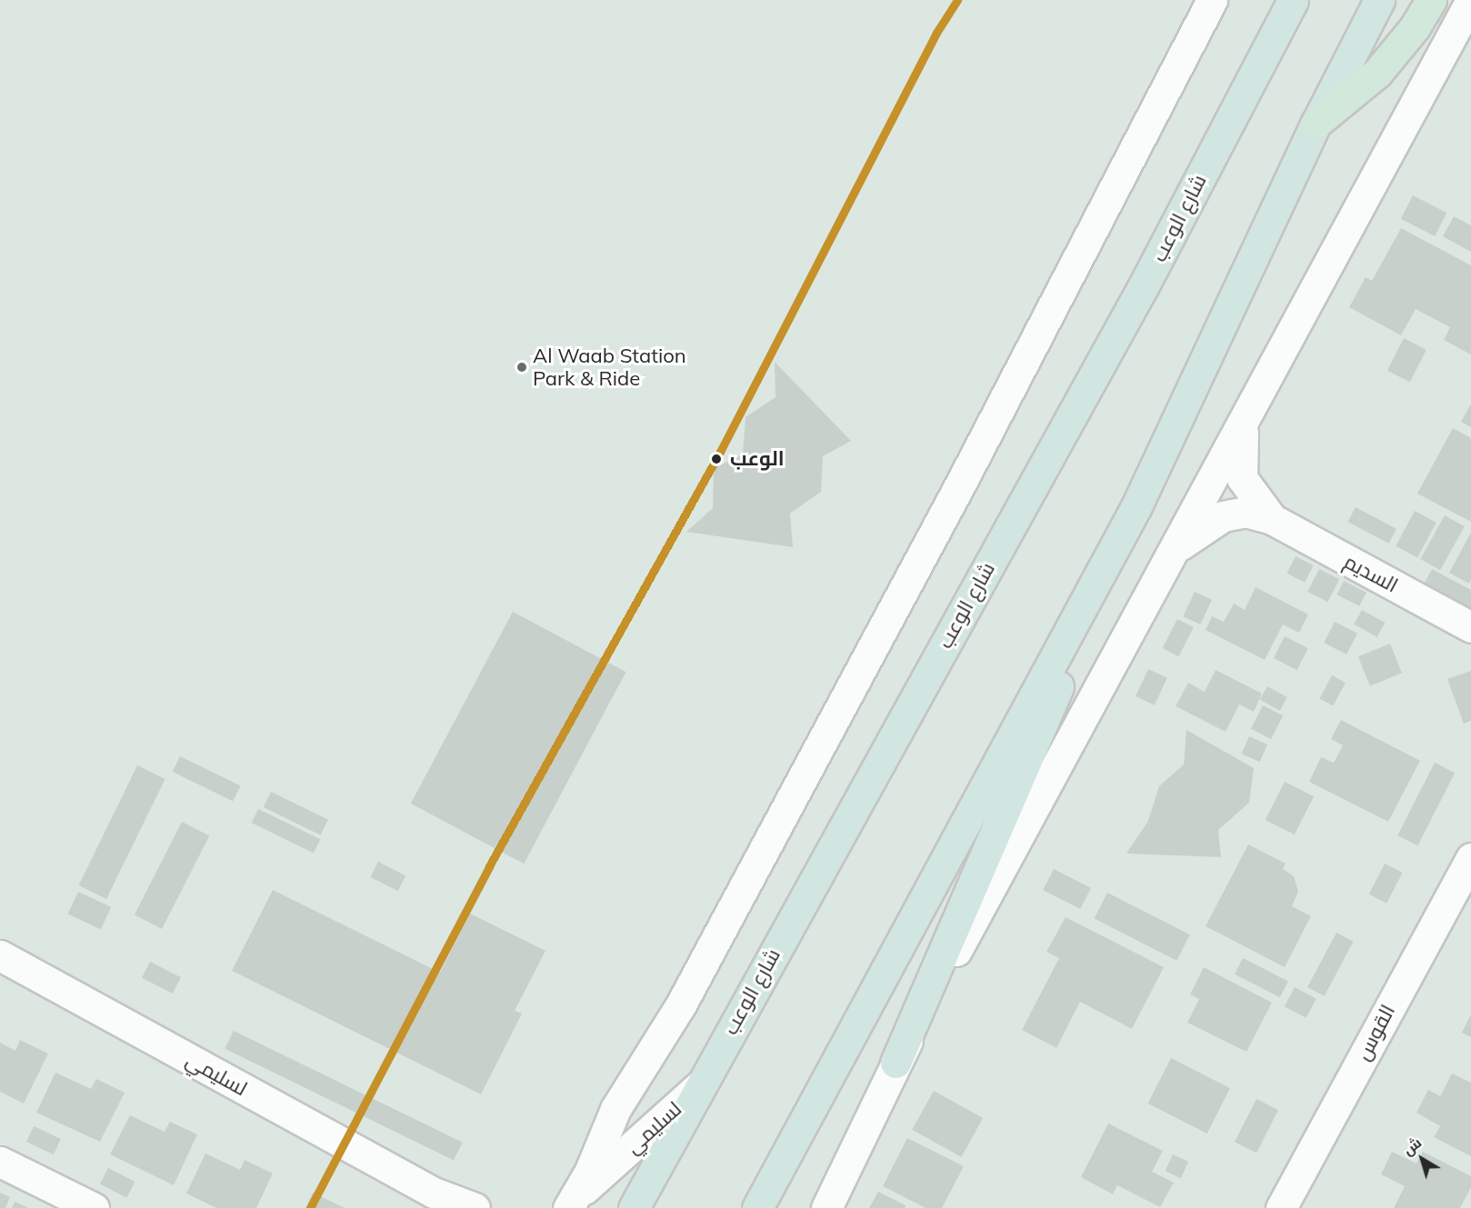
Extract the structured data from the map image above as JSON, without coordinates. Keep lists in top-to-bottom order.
{
  "streets": {
    "main road": ["شارع الوعب"],
    "street": ["السديم", "القوس", "لسليمي"]
  },
  "crossings": [
    ["شارع الوعب", "لسليمي"]
  ],
  "places": ["Al Waab Station Park & Ride", "الوعب"],
  "north": "top left"
}
